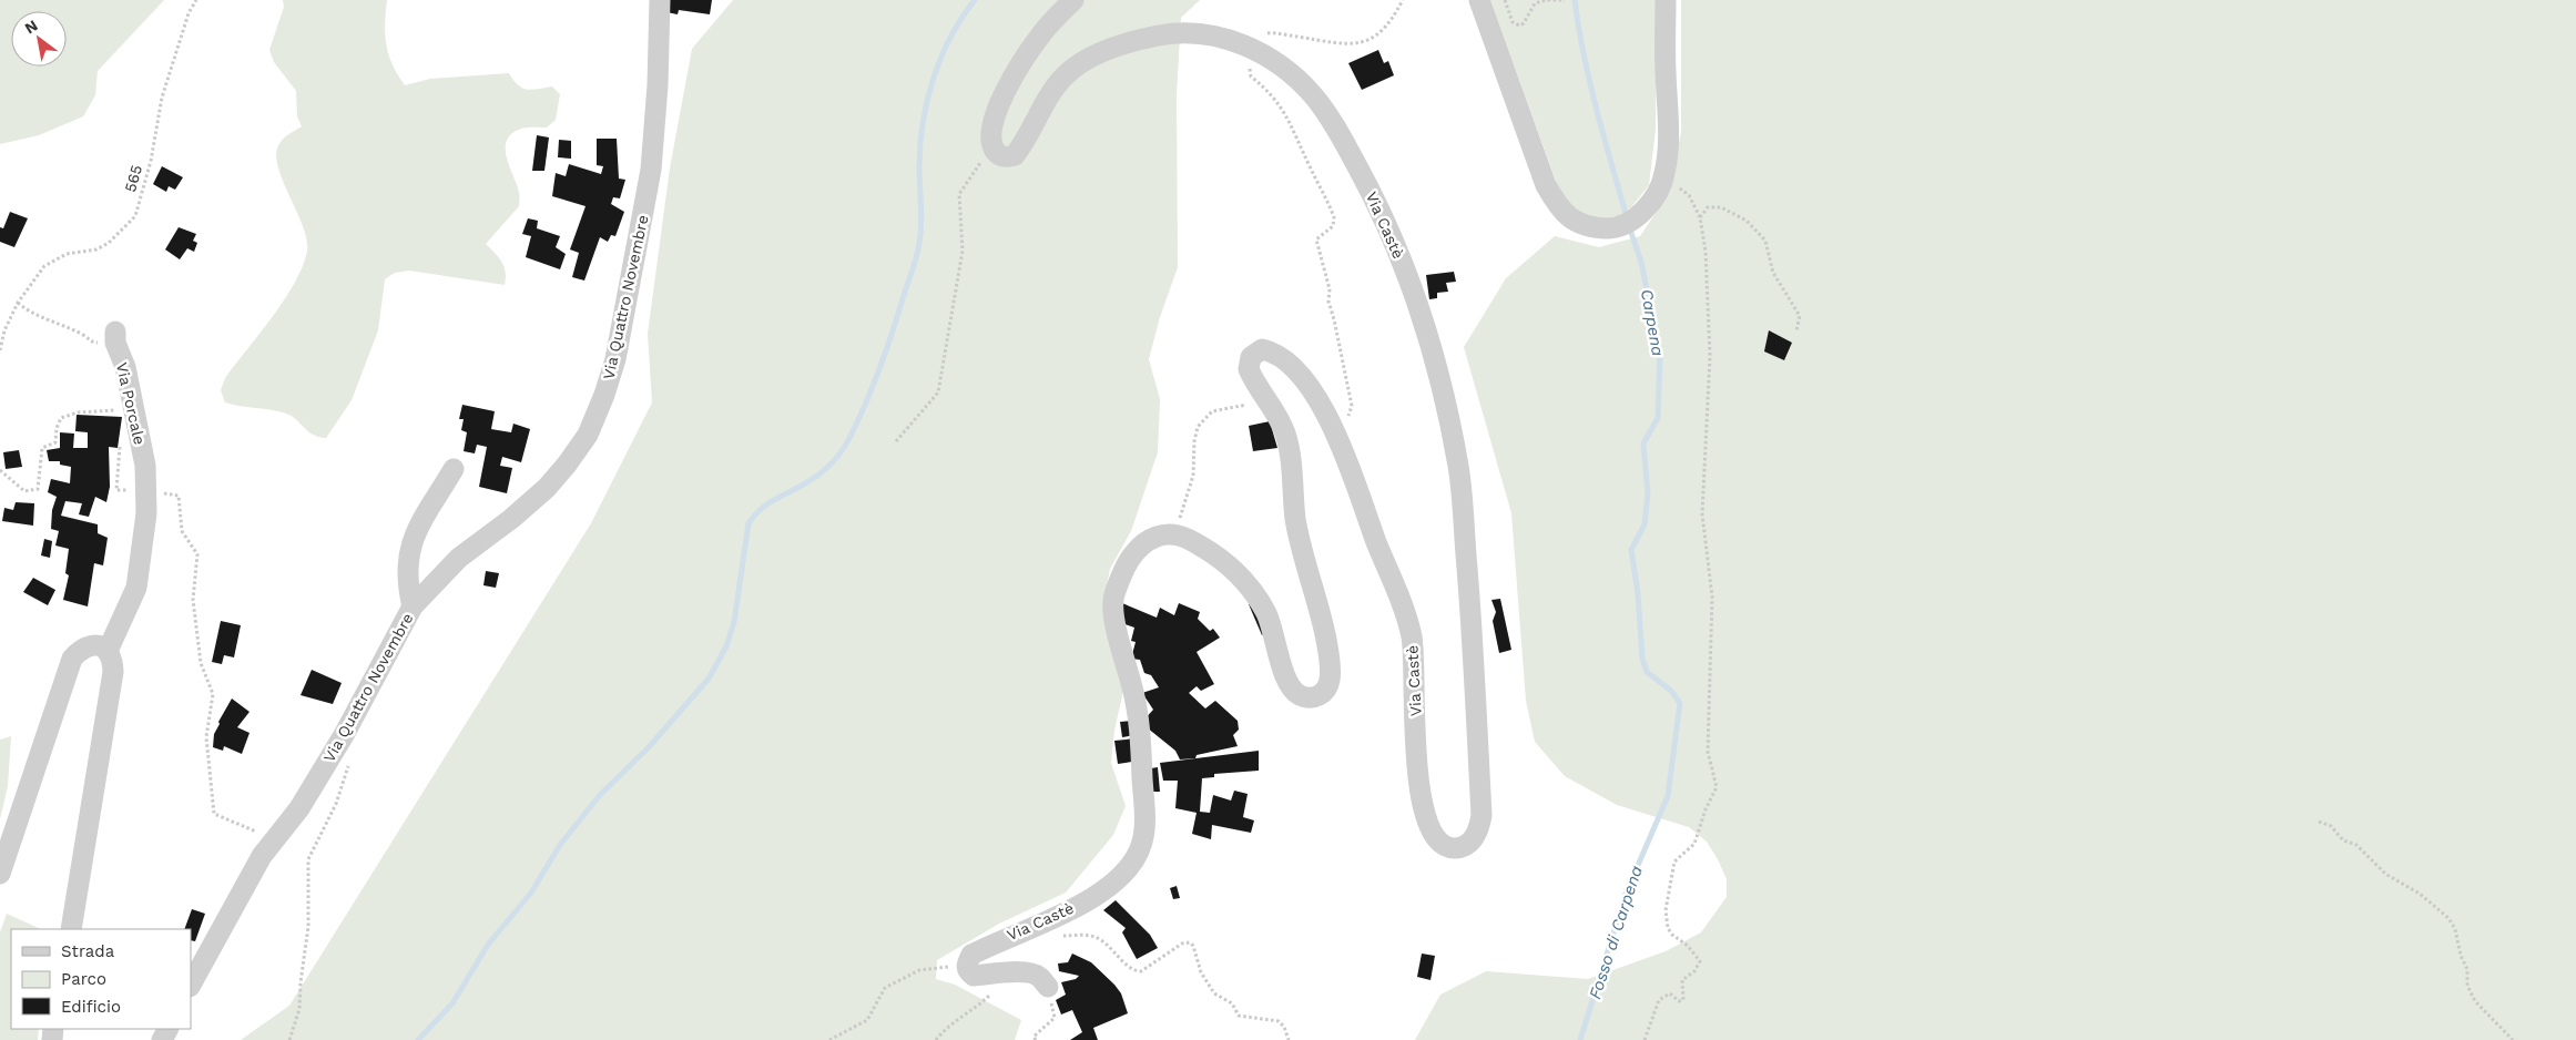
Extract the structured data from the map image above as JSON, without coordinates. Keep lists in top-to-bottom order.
{
  "streets": {
    "street": ["Via Castè", "Via Quattro Novembre", "Via Porcale"],
    "path": ["565"]
  },
  "crossings": [
    ["565", "Via Porcale"]
  ],
  "water": ["Carpena", "Fosso di Carpena"],
  "legend": ["Strada", "Parco", "Edificio"],
  "north": "top left"
}
